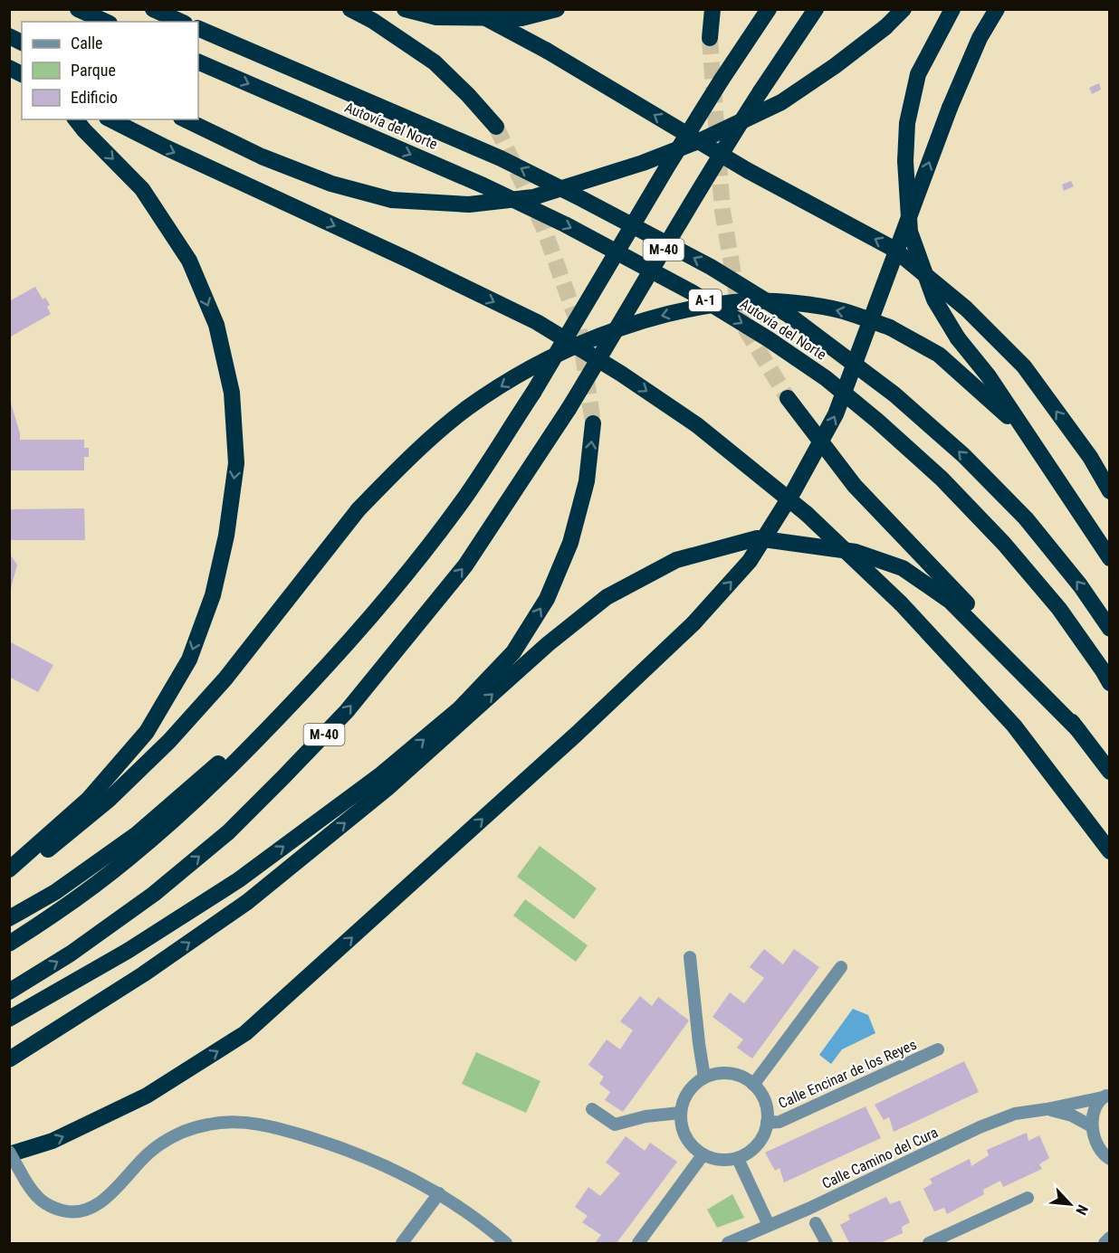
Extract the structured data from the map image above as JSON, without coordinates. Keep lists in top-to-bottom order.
{
  "streets": {
    "highway": ["Autovía del Norte", "M-40", "A-1"],
    "street": ["Calle Encinar de los Reyes", "Calle Camino del Cura"]
  },
  "legend": ["Calle", "Parque", "Edificio"],
  "north": "bottom right"
}
